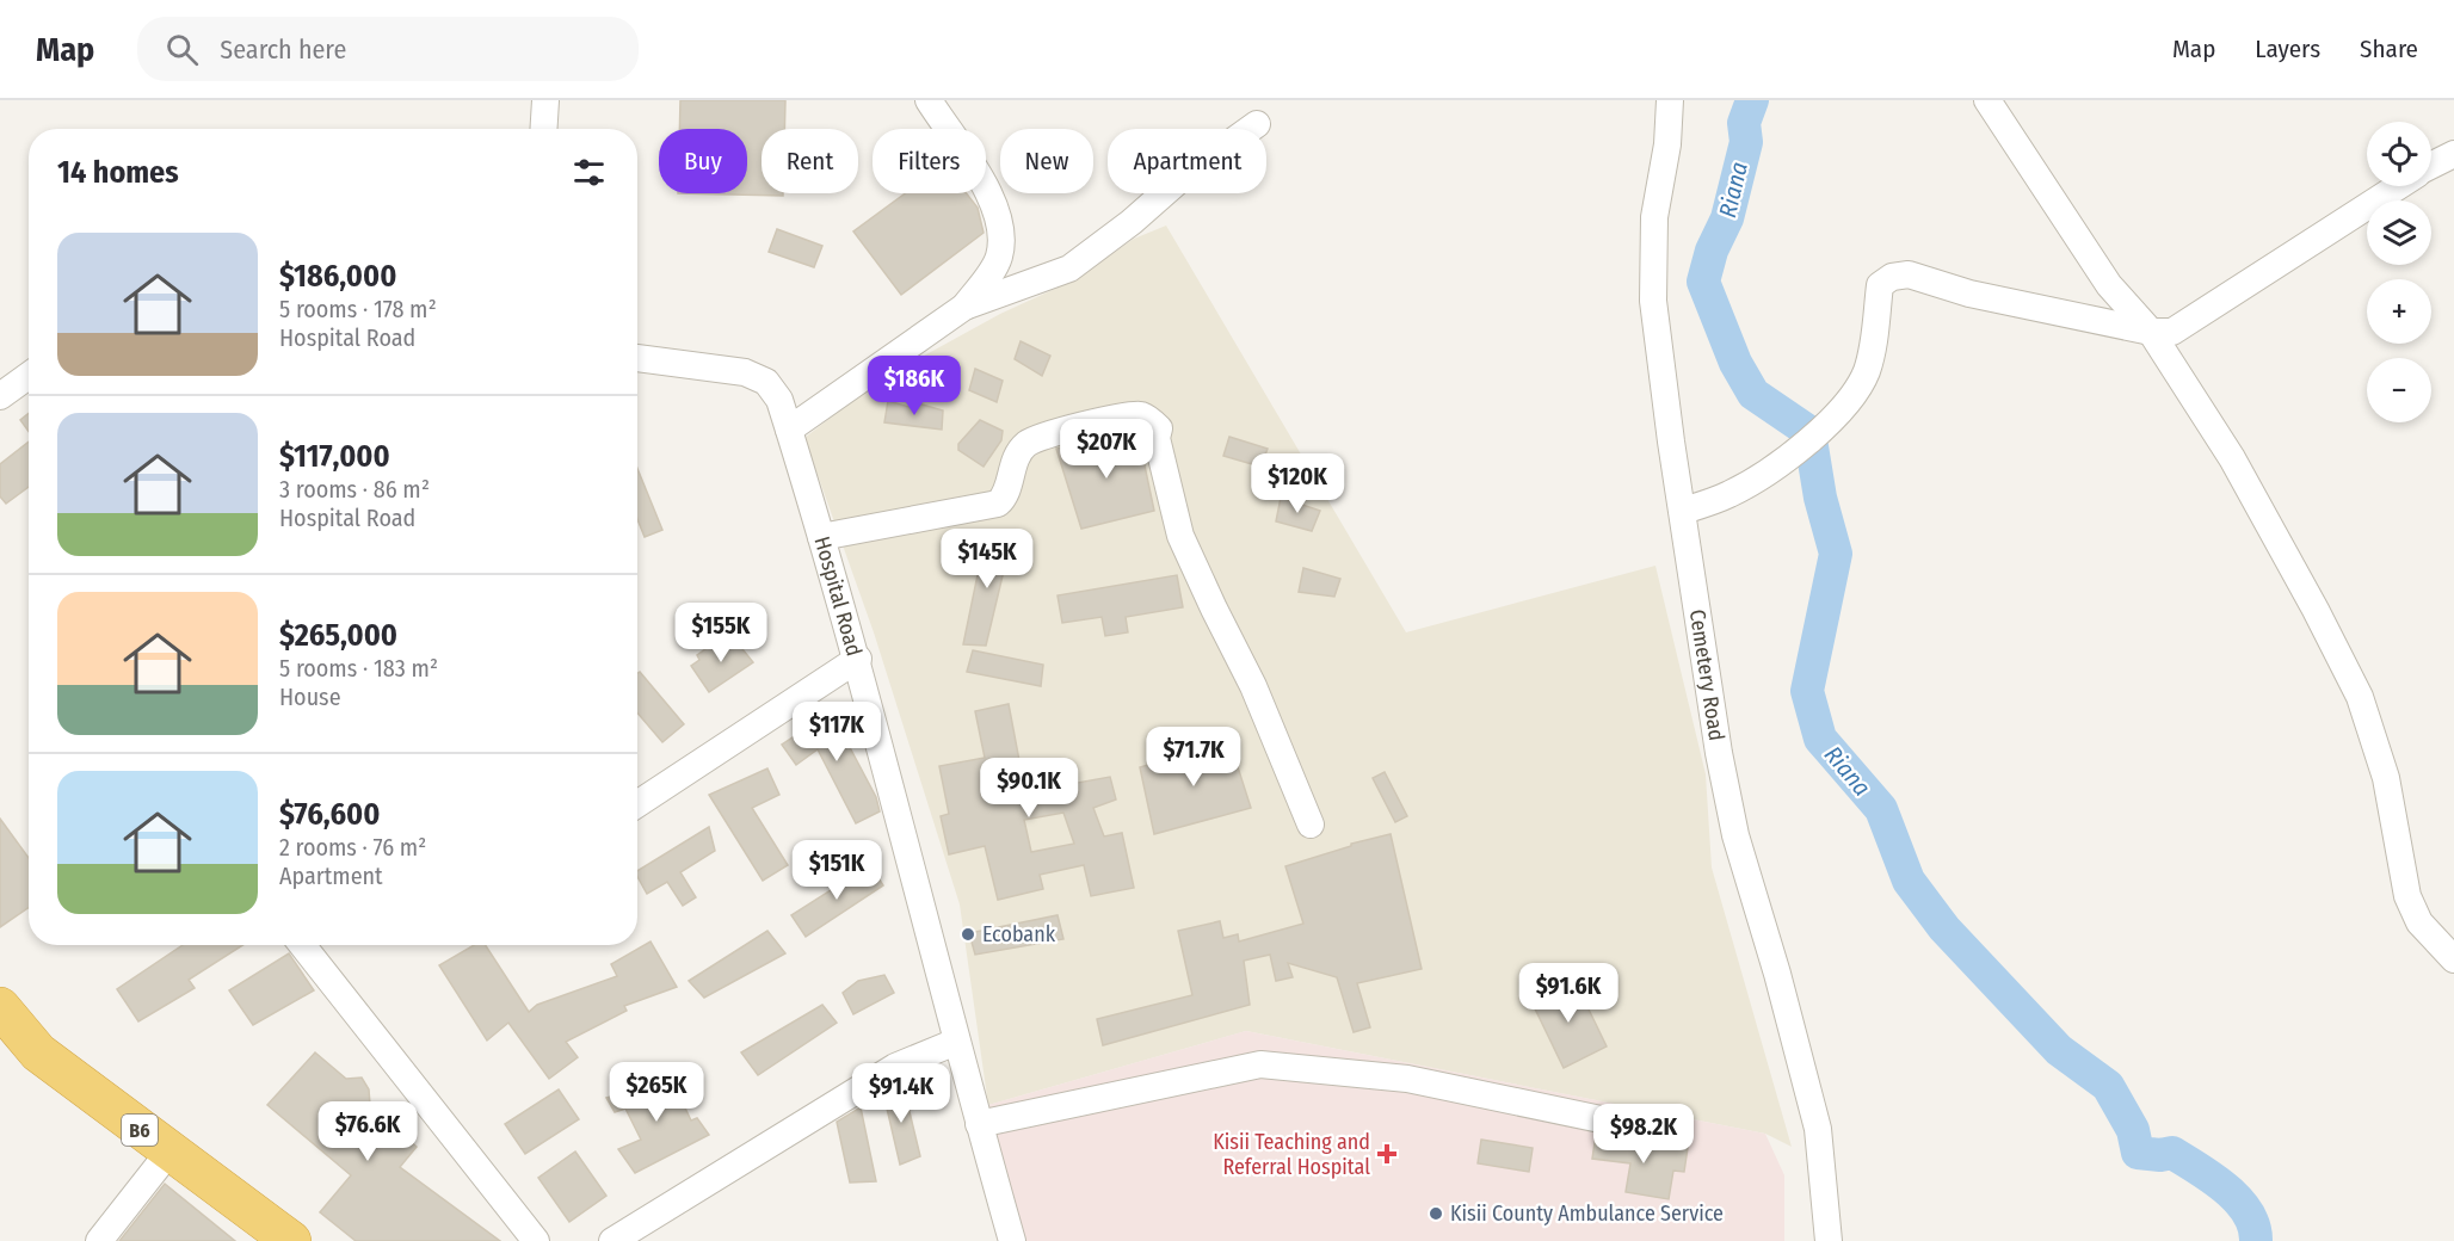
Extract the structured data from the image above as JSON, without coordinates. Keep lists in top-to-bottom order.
{
  "streets": {
    "highway": ["B6"],
    "street": ["Hospital Road", "Cemetery Road"]
  },
  "water": ["Riana"],
  "places": {
    "other": ["Ecobank", "Kisii County Ambulance Service"],
    "health": ["Kisii Teaching and Referral Hospital"]
  },
  "page": {
    "header": "Map",
    "search": "Search here",
    "nav": ["Map", "Layers", "Share"],
    "map_buttons": ["+", "−"],
    "chip": [
      "Buy",
      "Rent",
      "Filters",
      "New",
      "Apartment"
    ],
    "heading": "14 homes",
    "list": [
      {
        "name": "$186,000",
        "note": "5 rooms · 178 m² · Hospital Road"
      },
      {
        "name": "$117,000",
        "note": "3 rooms · 86 m² · Hospital Road"
      },
      {
        "name": "$265,000",
        "note": "5 rooms · 183 m² · House"
      },
      {
        "name": "$76,600",
        "note": "2 rooms · 76 m² · Apartment"
      }
    ],
    "price": [
      "$186K",
      "$207K",
      "$120K",
      "$145K",
      "$155K",
      "$117K",
      "$71.7K",
      "$90.1K",
      "$151K",
      "$91.6K",
      "$265K",
      "$91.4K",
      "$76.6K",
      "$98.2K"
    ]
  }
}
